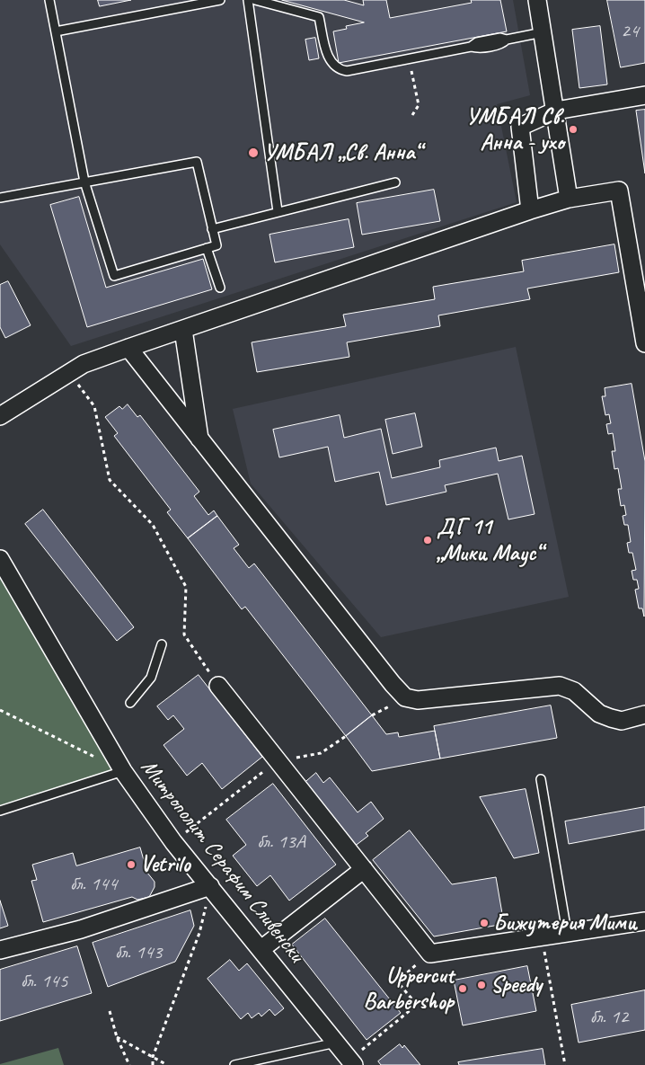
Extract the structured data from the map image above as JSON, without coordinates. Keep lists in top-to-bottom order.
{
  "streets": {
    "street": ["Митрополит Серафим Сливенски"]
  },
  "places": [
    "УМБАЛ Св. Анна - ухо",
    "УМБАЛ „Св. Анна“",
    "ДГ 11 „Мики Маус“",
    "Vetrilo",
    "Бижутерия Мими",
    "Speedy",
    "Uppercut Barbershop"
  ],
  "house_numbers": [
    "24",
    "бл. 13А",
    "бл. 144",
    "бл. 143",
    "бл. 145",
    "бл. 12"
  ]
}
